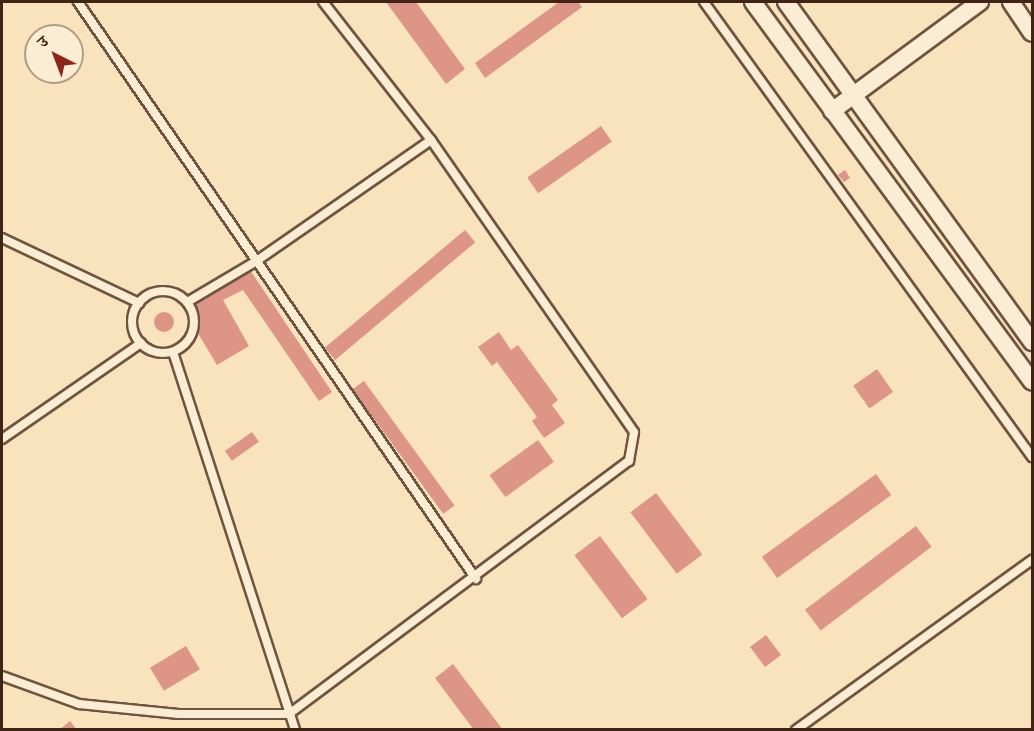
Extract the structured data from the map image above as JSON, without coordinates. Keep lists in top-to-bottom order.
{
  "north": "top left"
}
